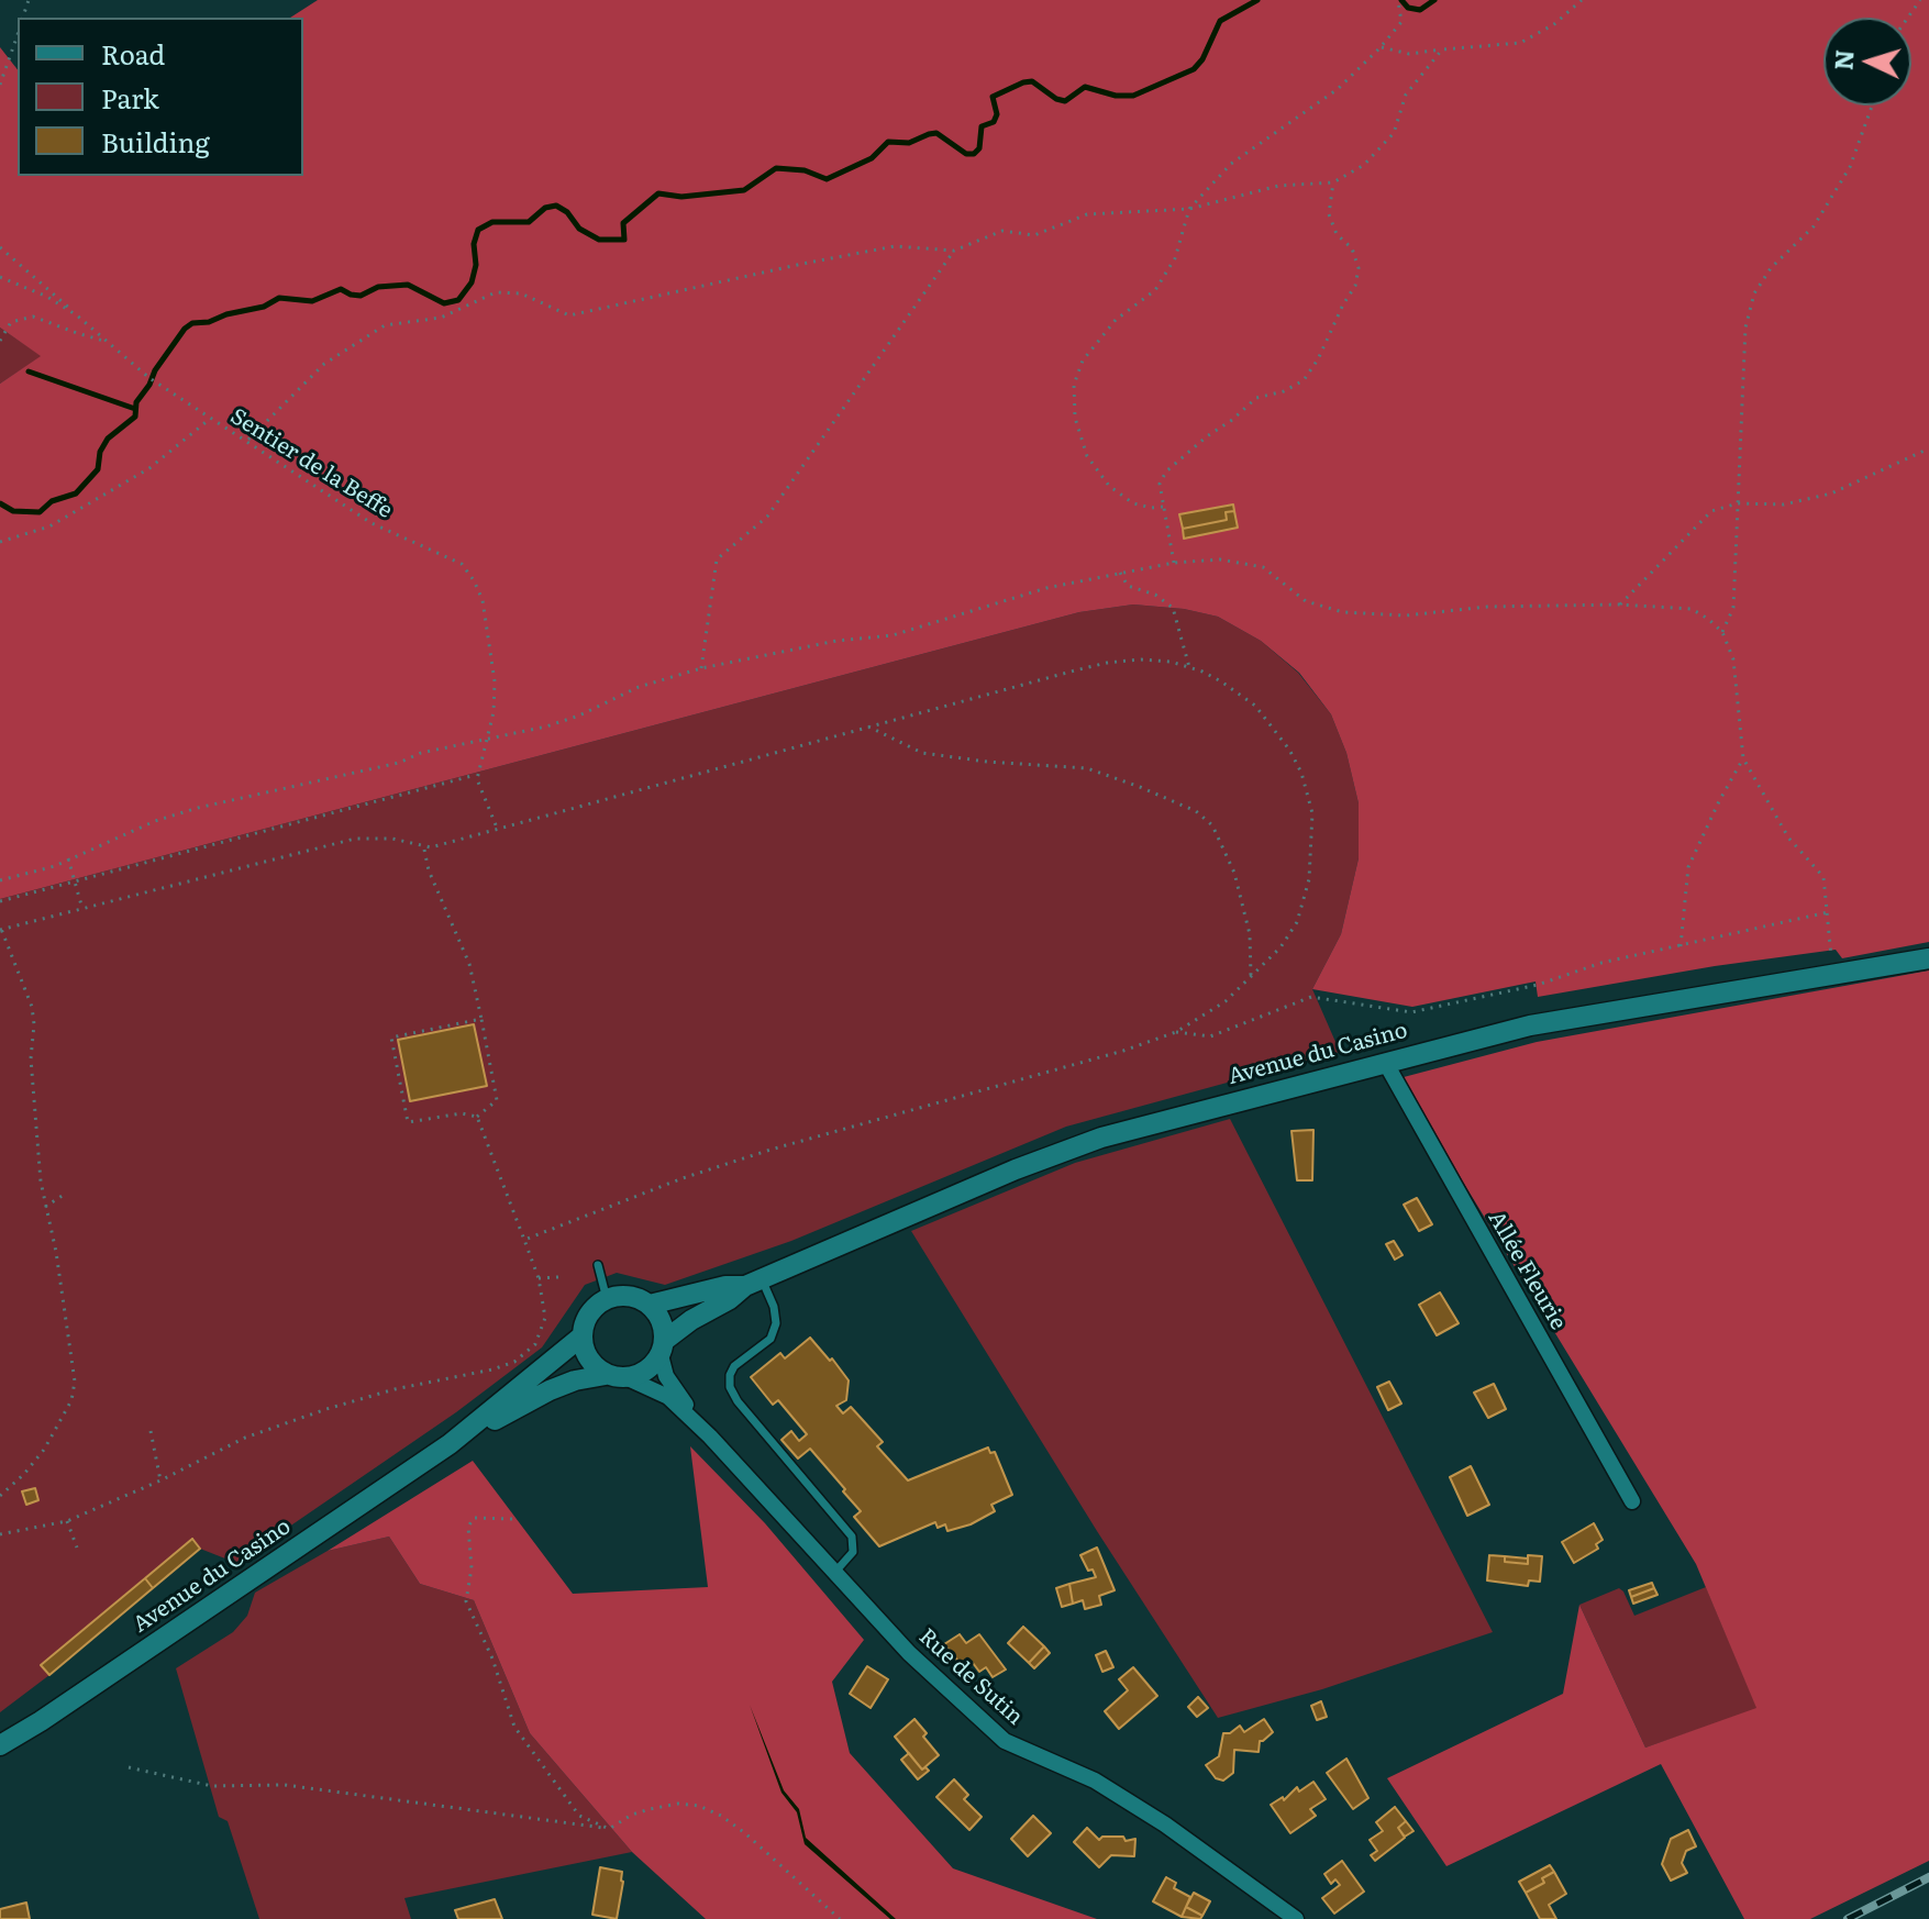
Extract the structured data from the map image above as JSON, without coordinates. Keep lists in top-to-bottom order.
{
  "streets": {
    "street": ["Avenue du Casino", "Allée Fleurie", "Rue de Sutin"],
    "path": ["Sentier de la Beffe"]
  },
  "crossings": [
    ["Avenue du Casino", "Allée Fleurie"]
  ],
  "legend": ["Road", "Park", "Building"],
  "north": "left"
}
